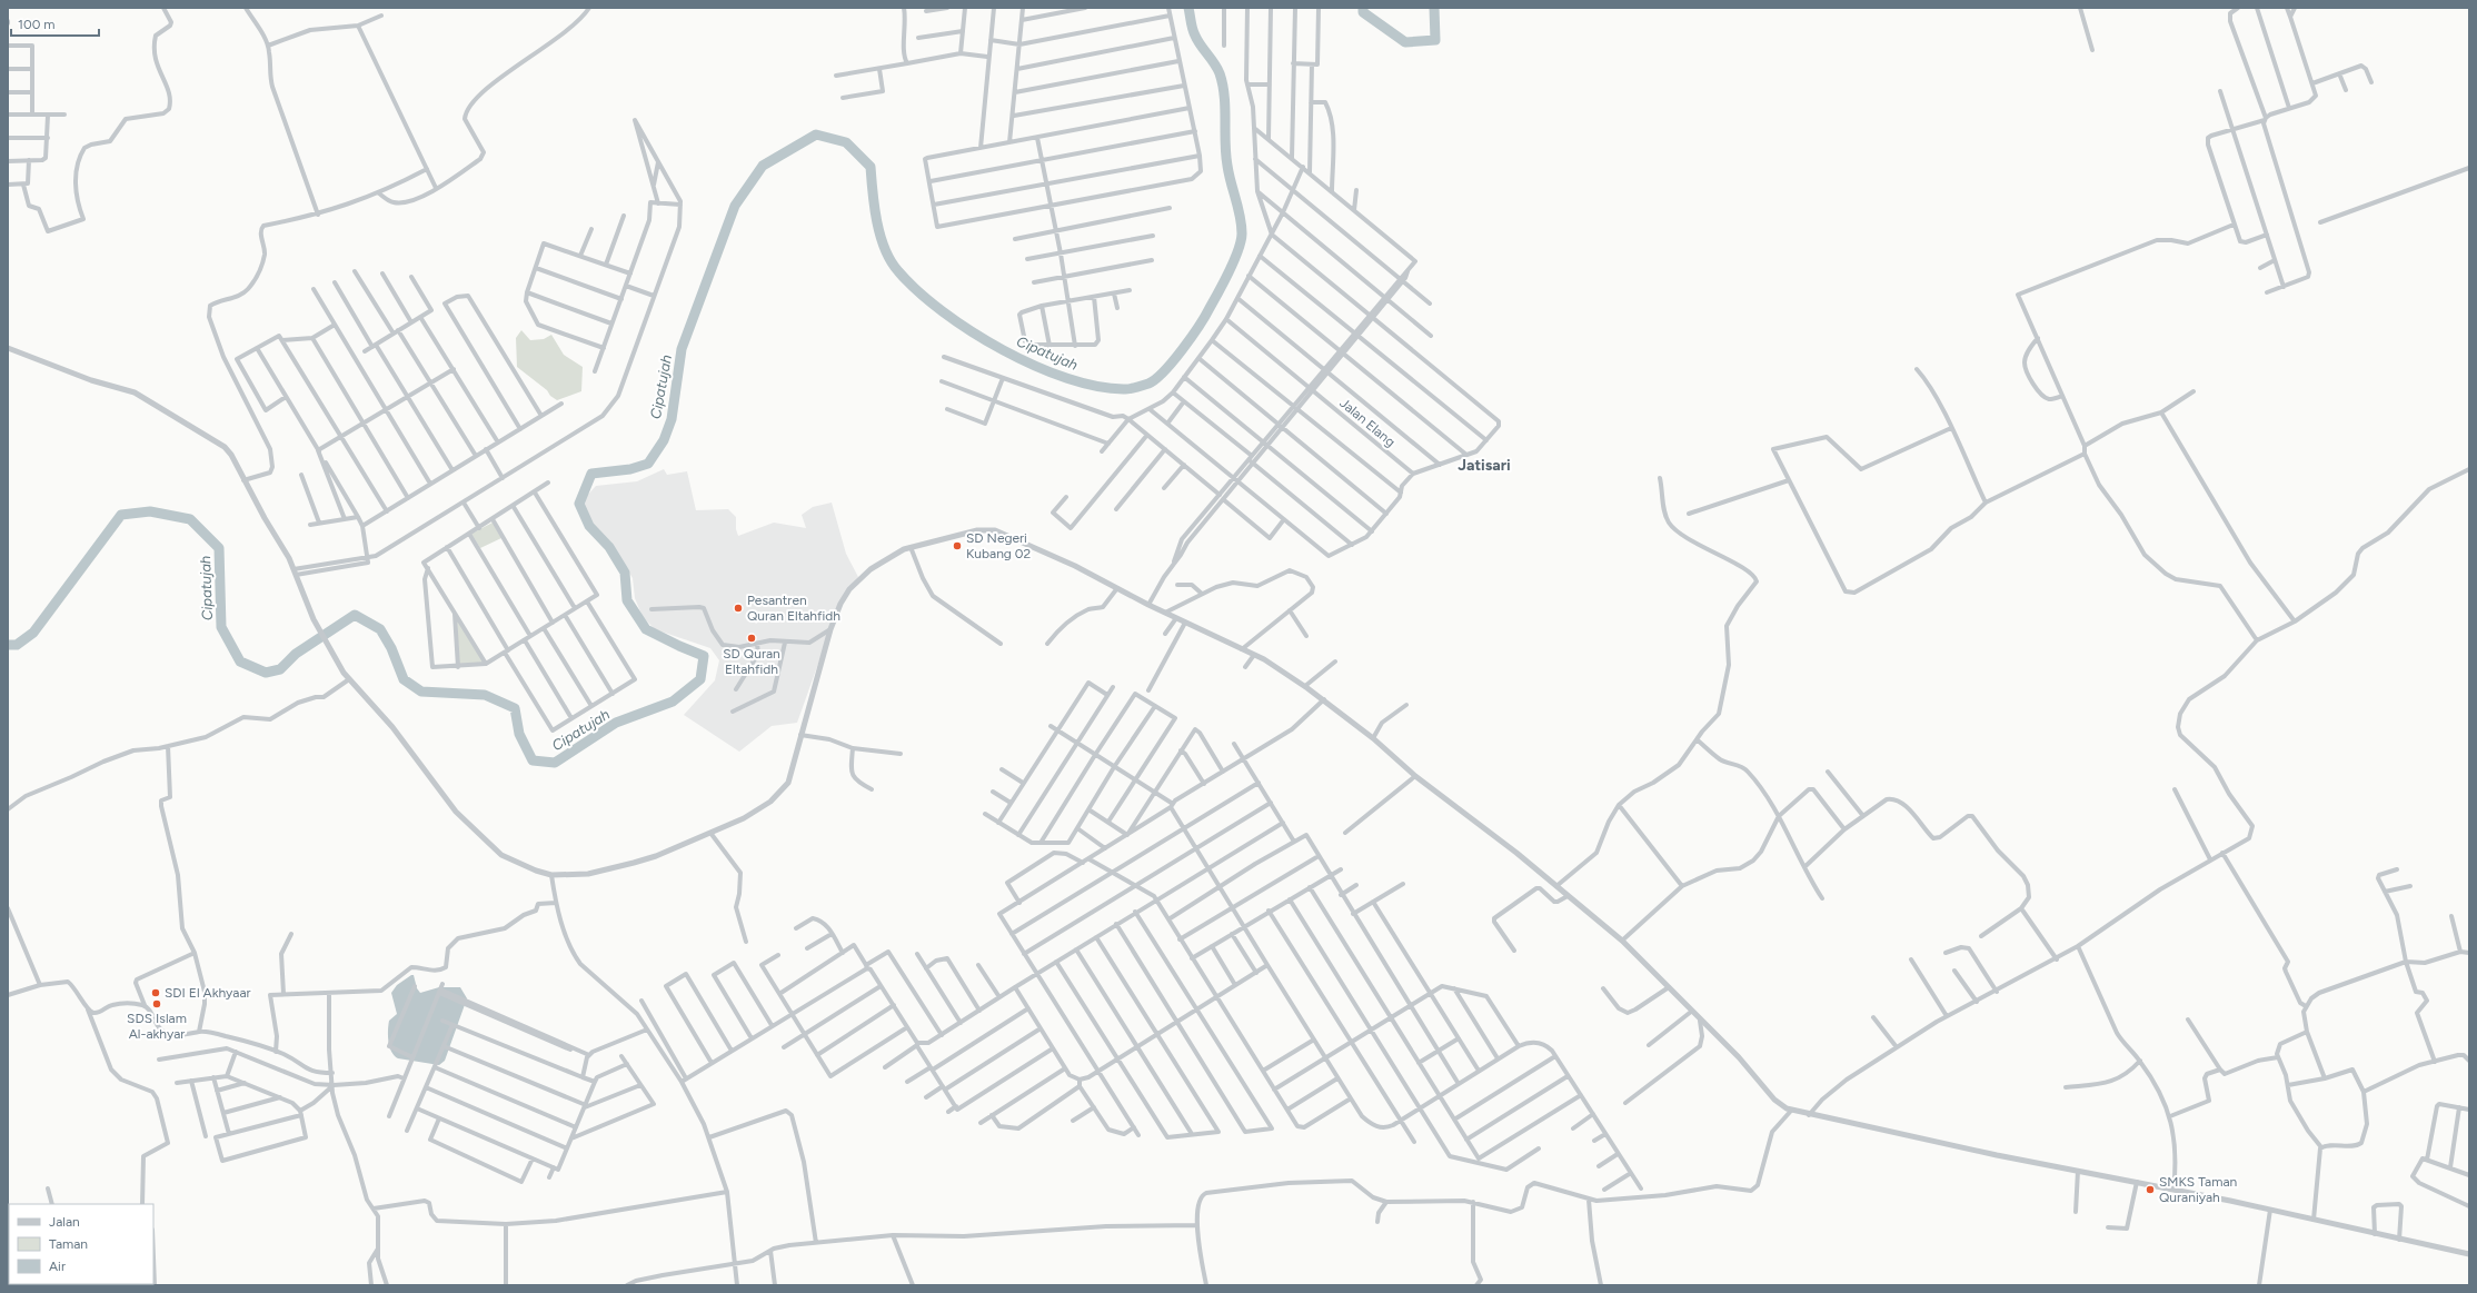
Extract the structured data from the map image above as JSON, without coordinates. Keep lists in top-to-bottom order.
{
  "streets": {
    "street": ["Jalan Elang"]
  },
  "districts": ["Jatisari"],
  "water": ["Cipatujah"],
  "places": [
    "SD Negeri Kubang 02",
    "Pesantren Quran Eltahfidh",
    "SD Quran Eltahfidh",
    "SDI El Akhyaar",
    "SDS Islam Al-akhyar",
    "SMKS Taman Quraniyah"
  ],
  "legend": ["Jalan", "Taman", "Air"],
  "scale_bar": "100 m"
}
